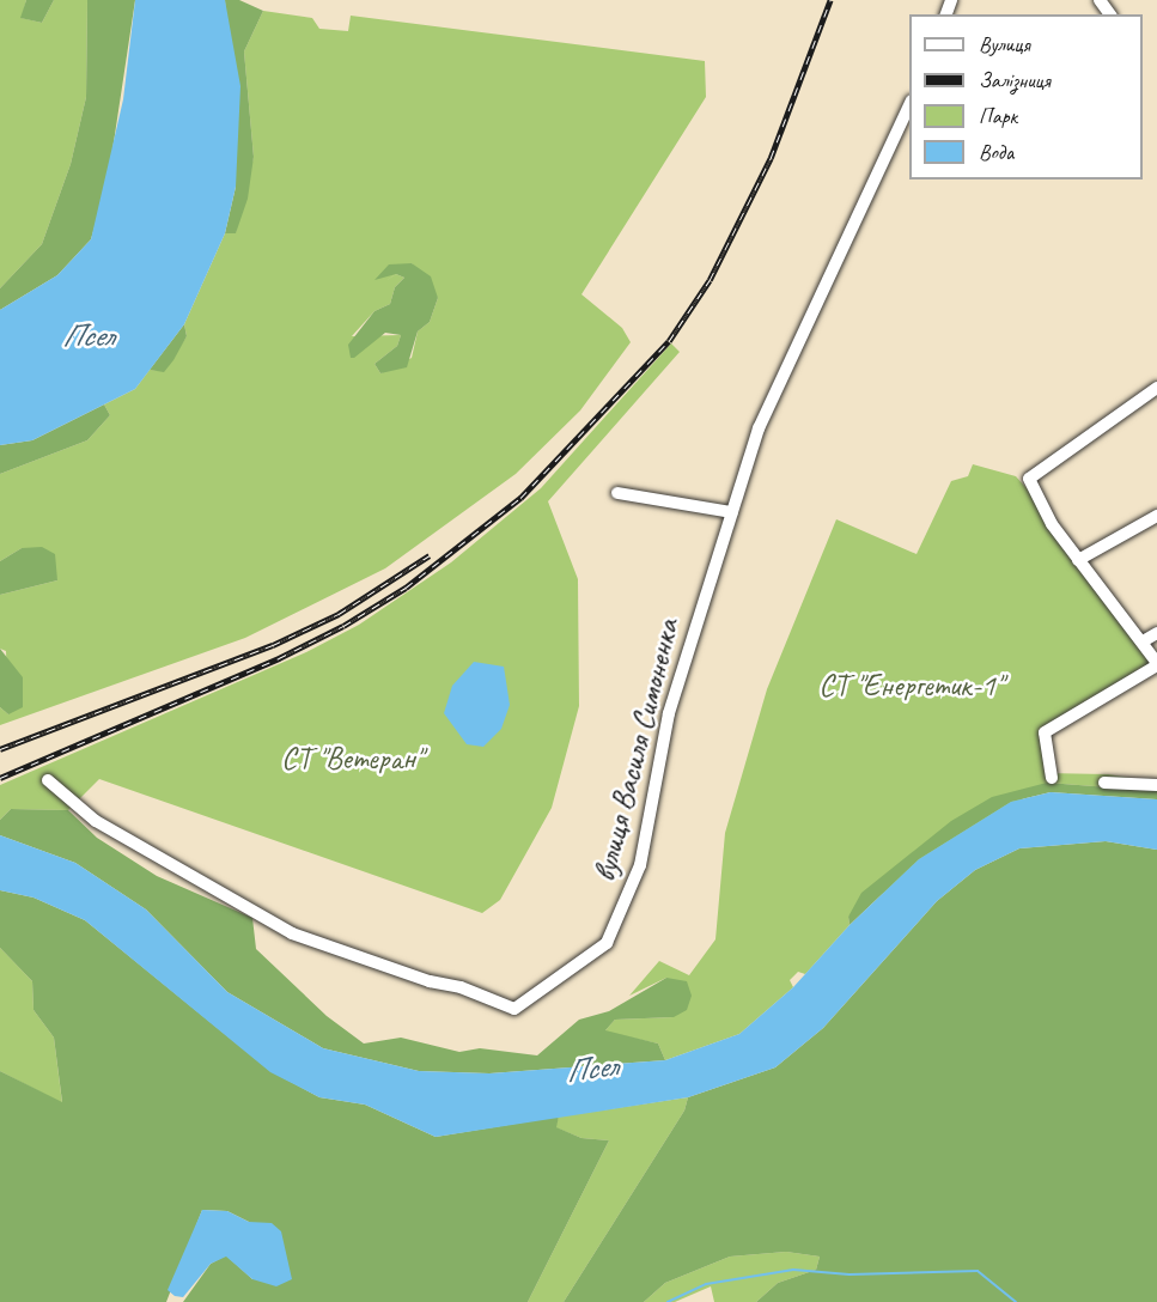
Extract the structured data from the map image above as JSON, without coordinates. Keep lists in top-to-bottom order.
{
  "streets": {
    "street": ["вулиця Василя Симоненка"]
  },
  "water": ["Псел"],
  "parks": ["СТ \"Енергетик-1\"", "СТ \"Ветеран\""],
  "legend": [
    "Вулиця",
    "Залізниця",
    "Парк",
    "Вода"
  ]
}
